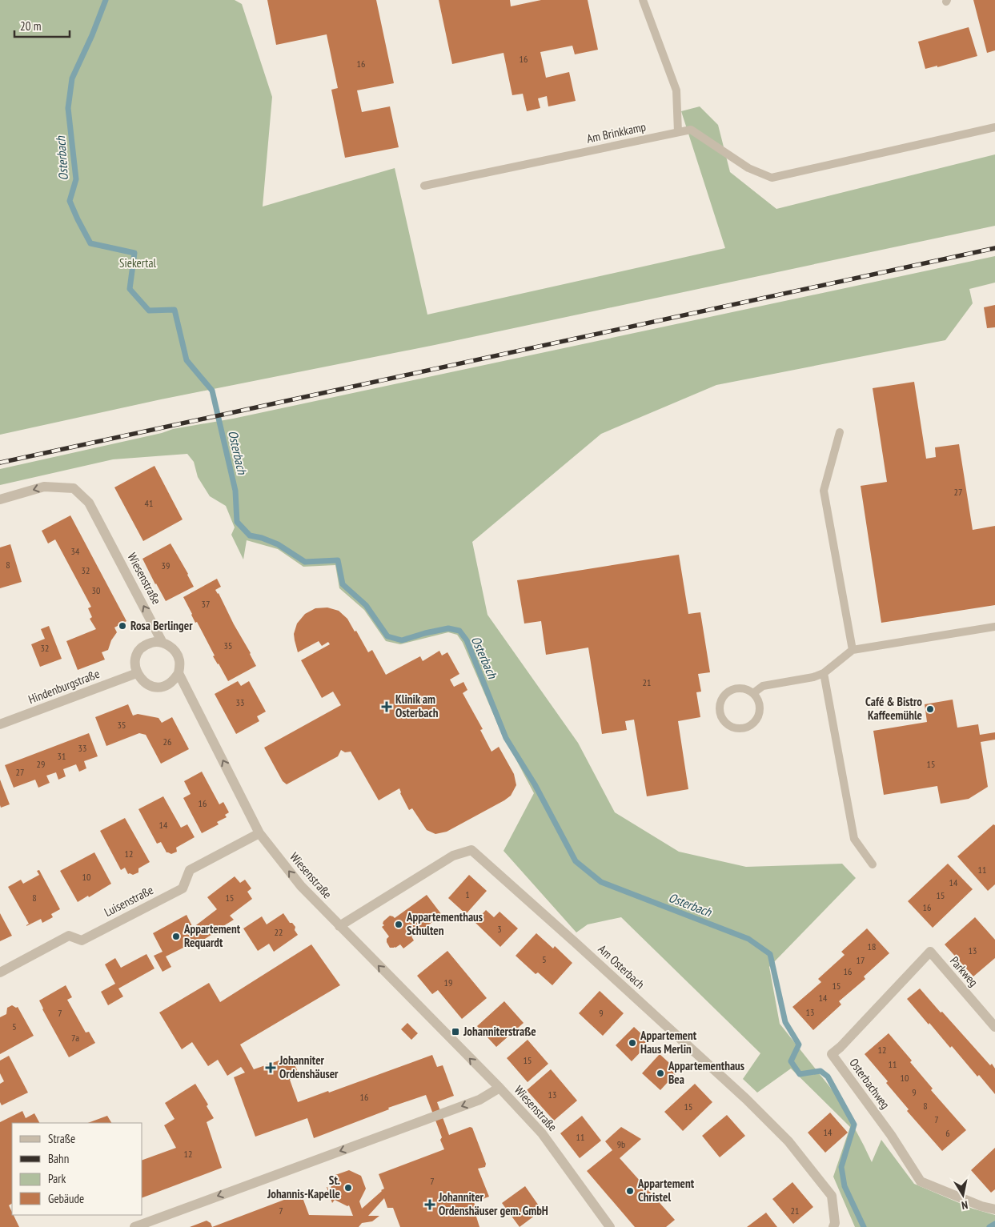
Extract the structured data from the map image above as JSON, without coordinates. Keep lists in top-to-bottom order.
{
  "streets": {
    "street": [
      "Wiesenstraße",
      "Hindenburgstraße",
      "Luisenstraße",
      "Am Osterbach",
      "Parkweg",
      "Osterbachweg"
    ],
    "lane": ["Am Brinkkamp"]
  },
  "crossings": [
    ["Wiesenstraße", "Hindenburgstraße"],
    ["Wiesenstraße", "Luisenstraße"],
    ["Wiesenstraße", "Am Osterbach"],
    ["Parkweg", "Osterbachweg"]
  ],
  "one_way": ["Wiesenstraße"],
  "water": ["Osterbach"],
  "parks": ["Siekertal"],
  "places": {
    "other": [
      "Rosa Berlinger",
      "Café & Bistro Kaffeemühle",
      "Appartementhaus Schulten",
      "Appartement Requardt",
      "Appartement Haus Merlin",
      "Appartementhaus Bea",
      "St. Johannis-Kapelle",
      "Appartement Christel"
    ],
    "health": ["Klinik am Osterbach", "Johanniter Ordenshäuser", "Johanniter Ordenshäuser gem. GmbH"],
    "transit": ["Johanniterstraße"]
  },
  "house_numbers": [
    "16",
    "16",
    "27",
    "41",
    "34",
    "8",
    "39",
    "32",
    "30",
    "37",
    "35",
    "32",
    "21",
    "33",
    "35",
    "26",
    "33",
    "31",
    "29",
    "15",
    "27",
    "16",
    "14",
    "12",
    "11",
    "10",
    "14",
    "1",
    "15",
    "8",
    "15",
    "16",
    "3",
    "22",
    "18",
    "13",
    "5",
    "17",
    "16",
    "19",
    "15",
    "14",
    "13",
    "7",
    "9",
    "5",
    "7a",
    "12",
    "15",
    "11",
    "10",
    "9",
    "13",
    "16",
    "8",
    "15",
    "7",
    "14",
    "6",
    "11",
    "9b",
    "12",
    "7",
    "7",
    "21"
  ],
  "legend": [
    "Straße",
    "Bahn",
    "Park",
    "Gebäude"
  ],
  "scale_bar": "20 m",
  "north": "bottom"
}
